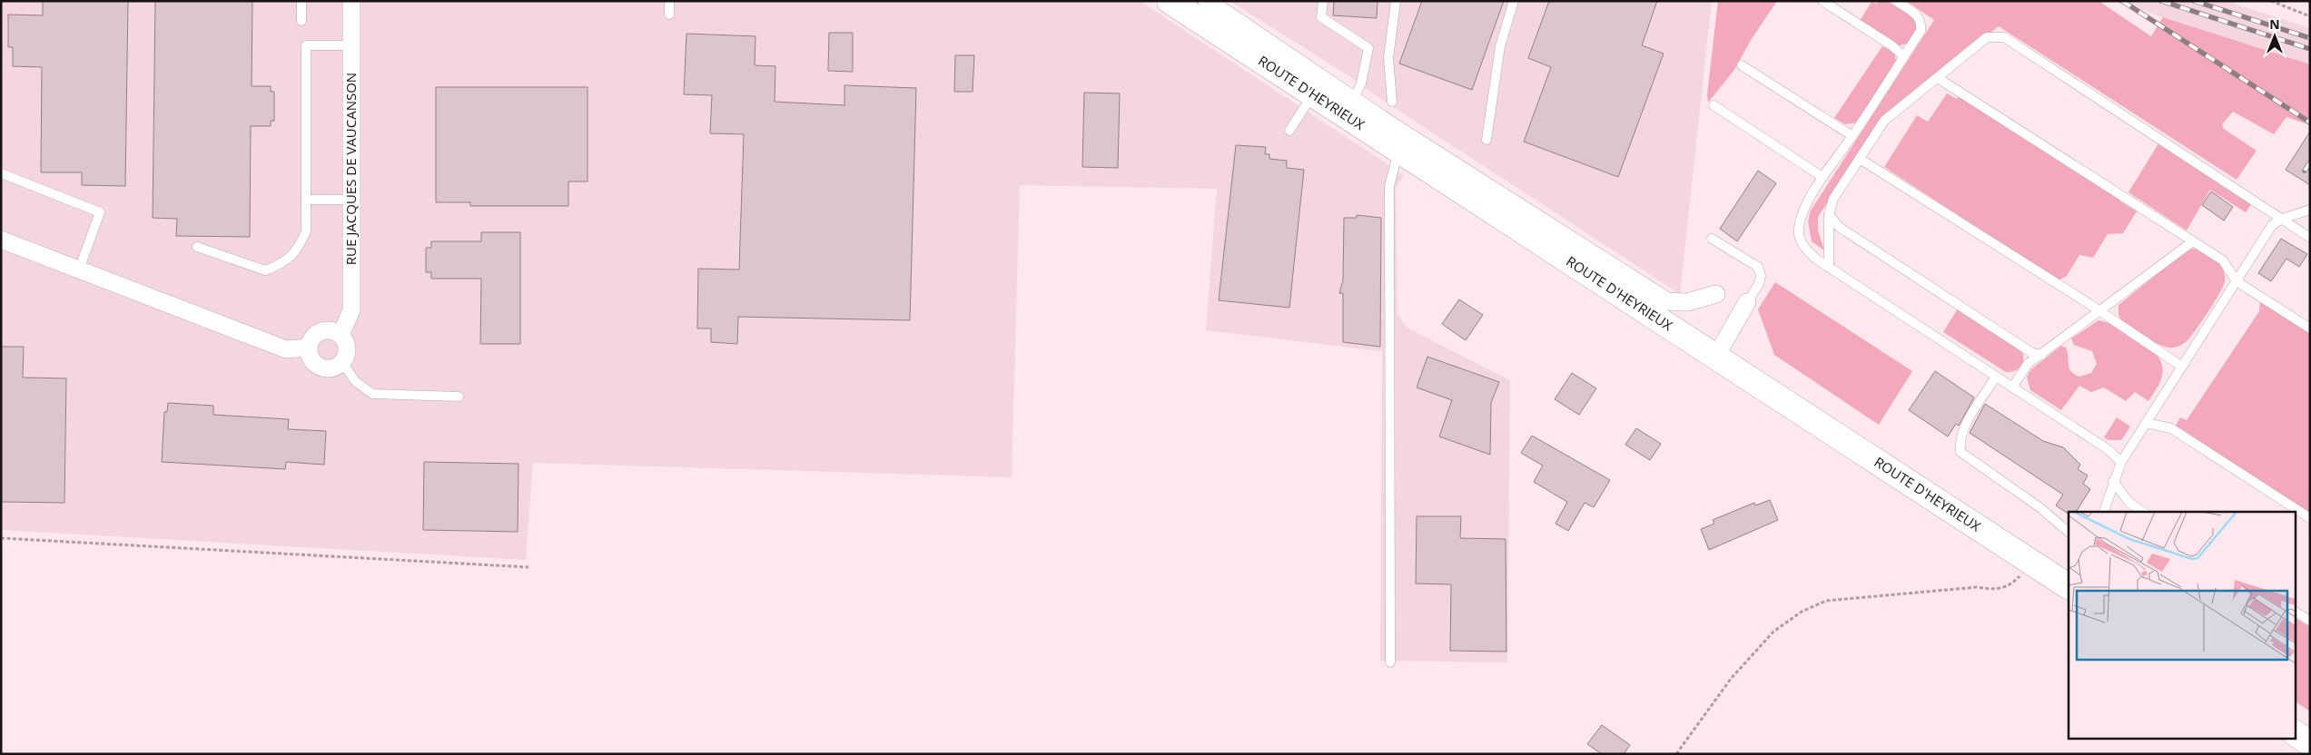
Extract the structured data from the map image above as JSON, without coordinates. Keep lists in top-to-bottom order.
{
  "streets": {
    "main road": ["ROUTE D'HEYRIEUX"],
    "street": ["RUE JACQUES DE VAUCANSON"]
  },
  "north": "top"
}
